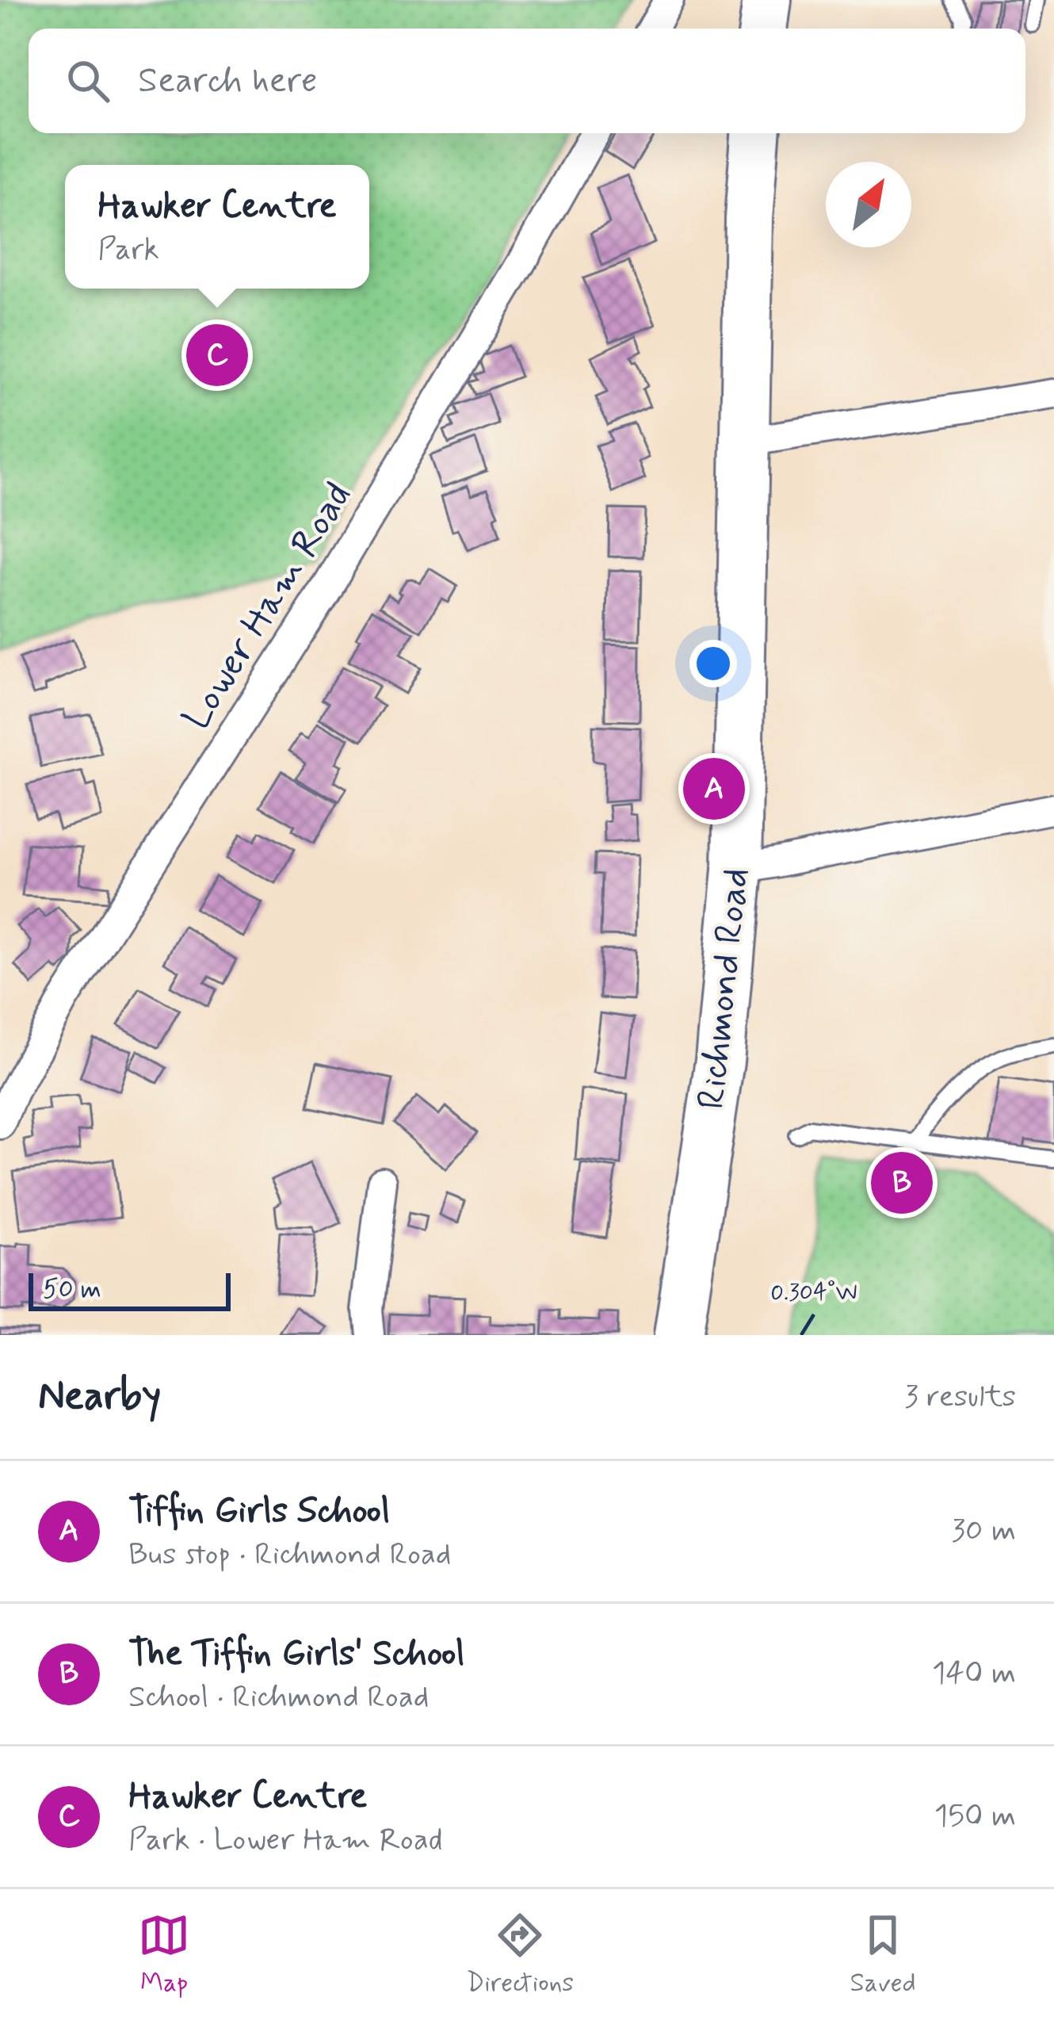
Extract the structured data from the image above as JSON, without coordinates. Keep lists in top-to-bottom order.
{
  "streets": {
    "main road": ["Richmond Road"],
    "street": ["Lower Ham Road"]
  },
  "scale_bar": "50 m",
  "north": "top right",
  "page": {
    "search": "Search here",
    "popup": ["Hawker Centre", "Park"],
    "pins": ["C", "A", "B"],
    "scale": "50 m",
    "heading": ["Nearby", "3 results"],
    "list": [
      {
        "mark": "A",
        "name": "Tiffin Girls School",
        "note": "Bus stop · Richmond Road",
        "value": "30 m"
      },
      {
        "mark": "B",
        "name": "The Tiffin Girls' School",
        "note": "School · Richmond Road",
        "value": "140 m"
      },
      {
        "mark": "C",
        "name": "Hawker Centre",
        "note": "Park · Lower Ham Road",
        "value": "150 m"
      }
    ],
    "nav": ["Map", "Directions", "Saved"]
  },
  "coordinates": ["0.304°W"]
}
